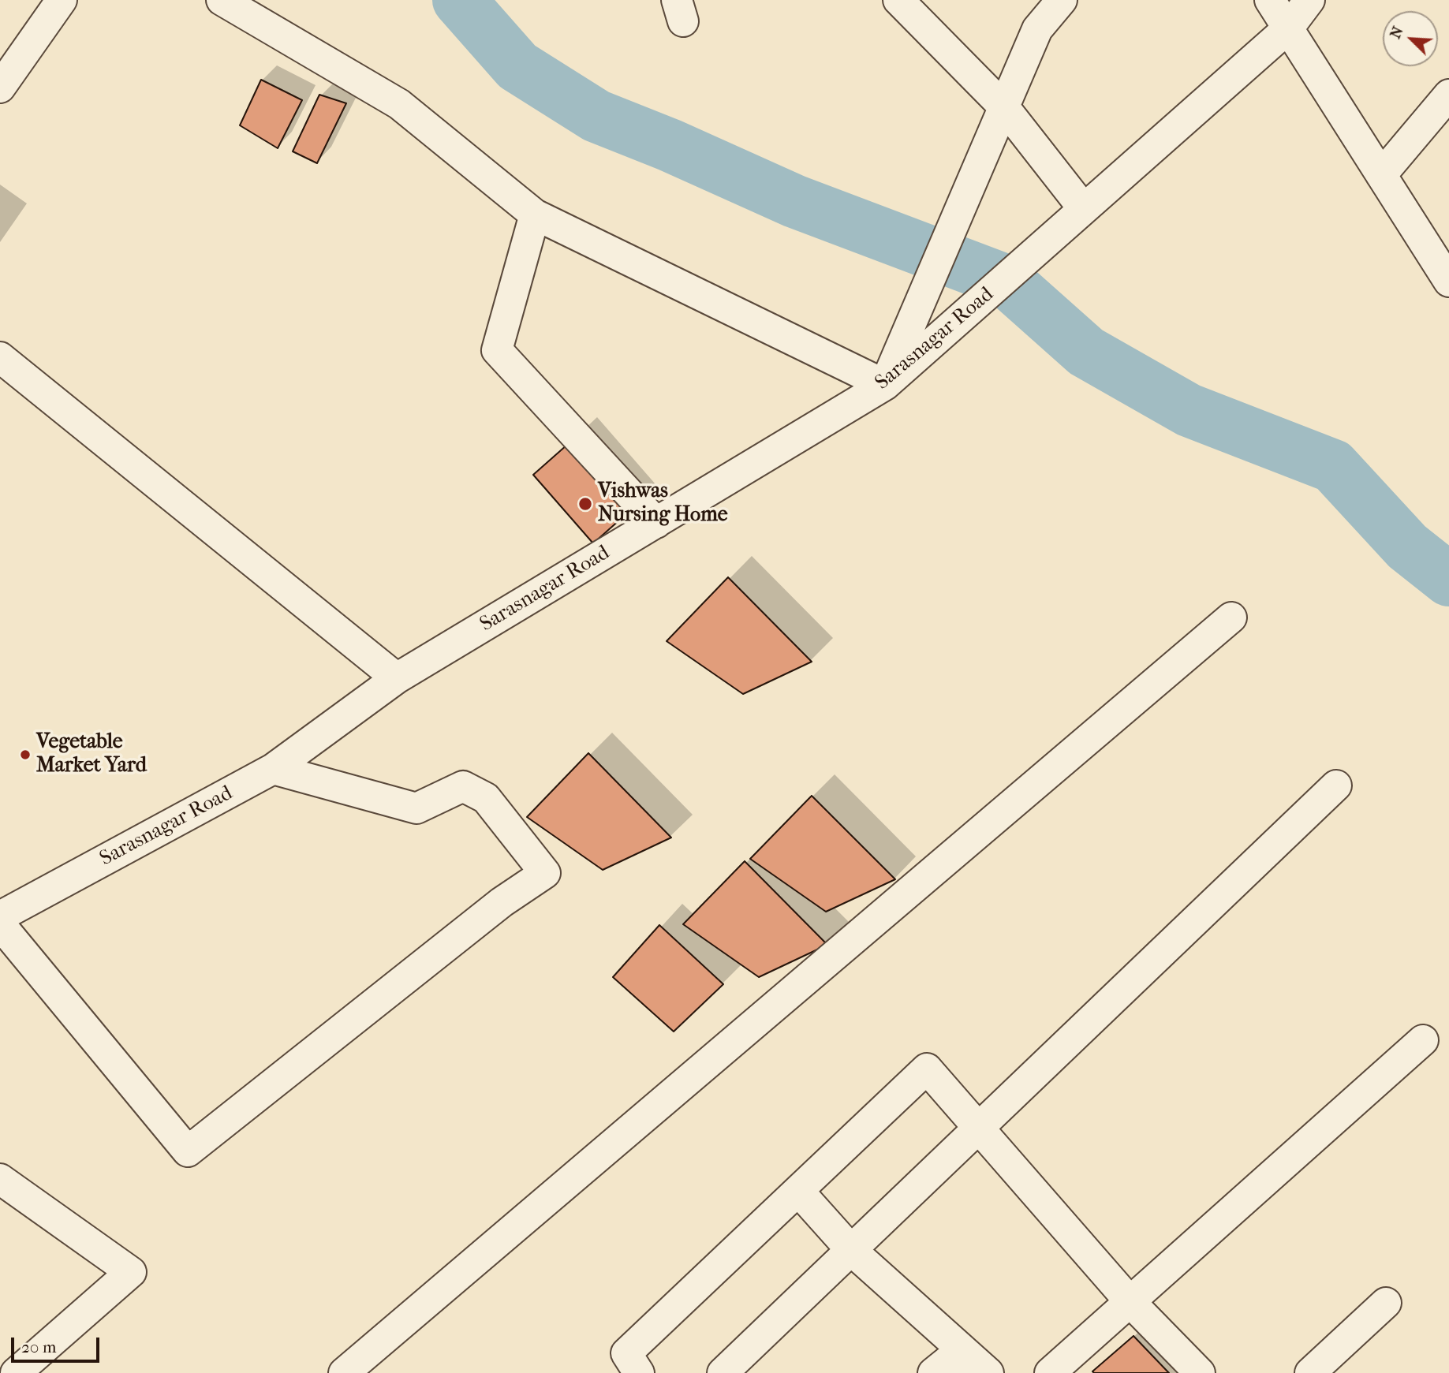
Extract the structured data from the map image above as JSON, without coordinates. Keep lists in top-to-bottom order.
{
  "streets": {
    "street": ["Sarasnagar Road"]
  },
  "places": ["Vishwas Nursing Home", "Vegetable Market Yard"],
  "scale_bar": "20 m",
  "north": "top left"
}
